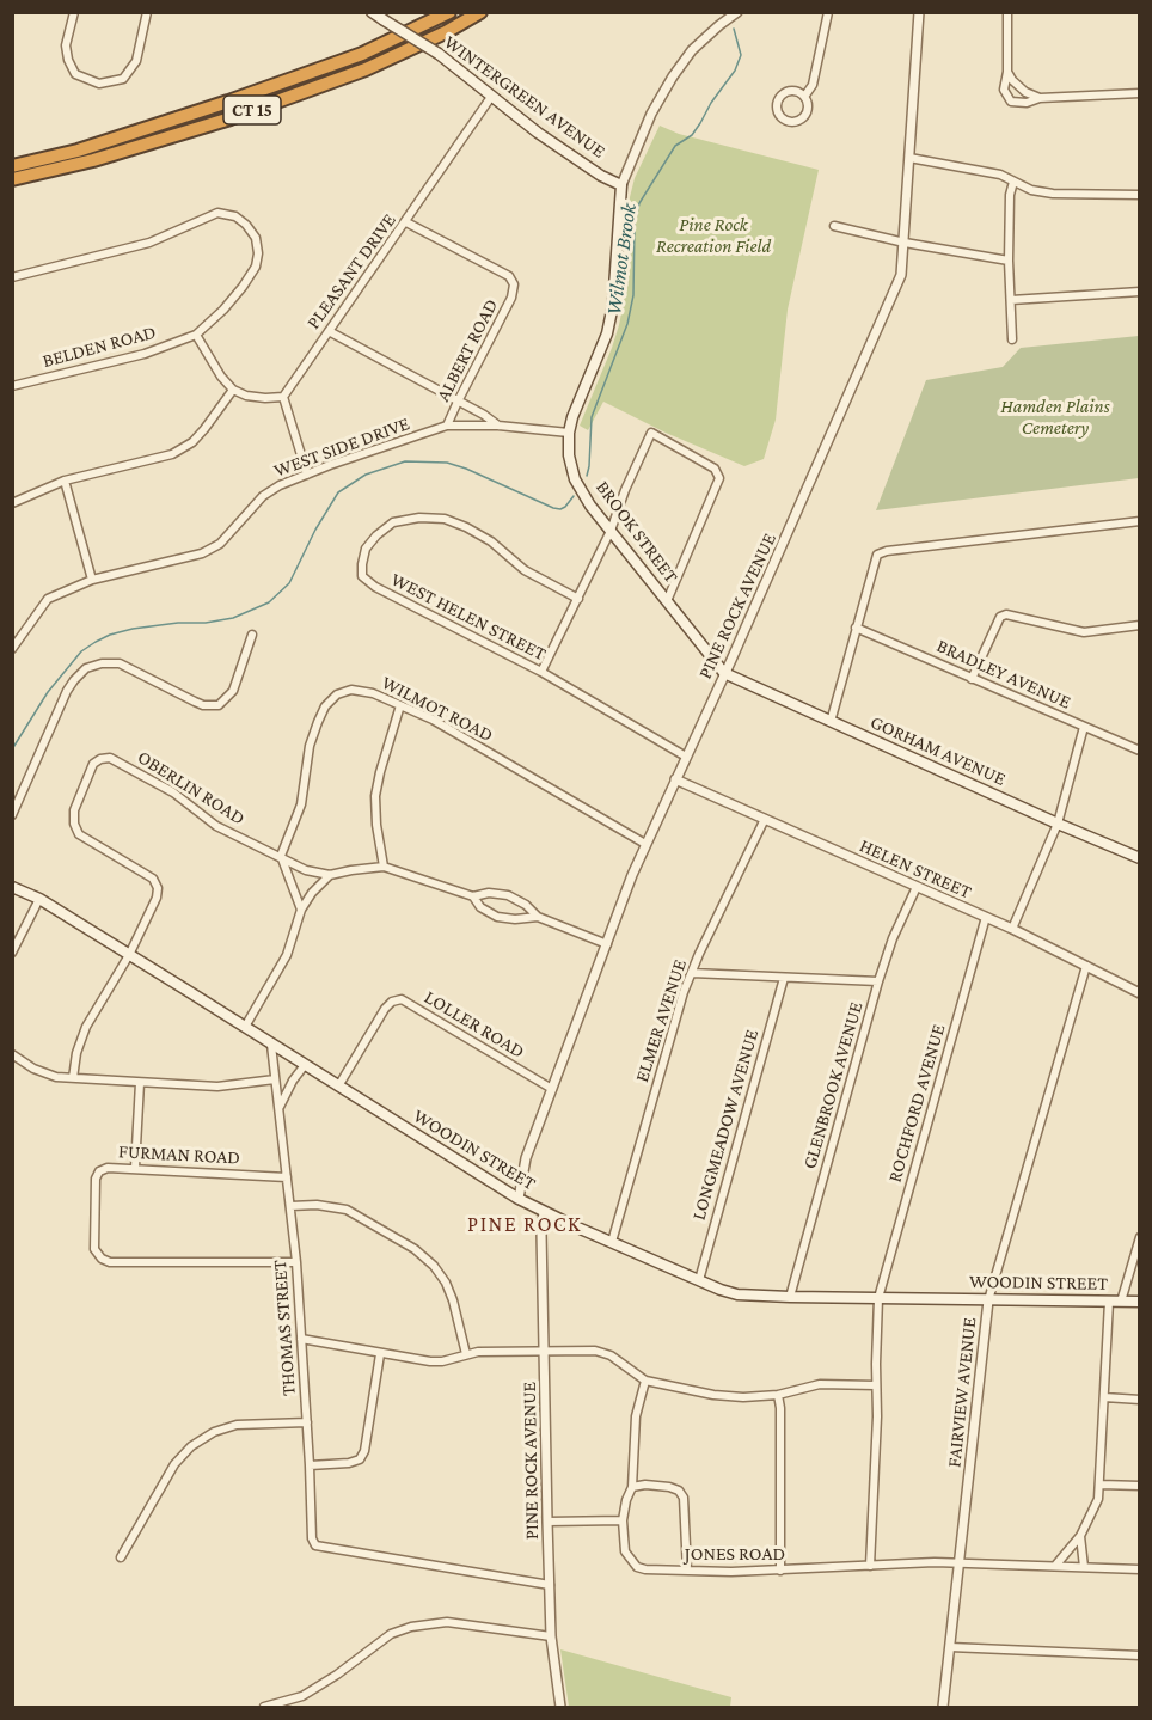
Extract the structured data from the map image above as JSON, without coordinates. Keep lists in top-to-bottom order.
{
  "streets": {
    "highway": ["CT 15"],
    "main road": [
      "WINTERGREEN AVENUE",
      "BROOK STREET",
      "GORHAM AVENUE",
      "WOODIN STREET"
    ],
    "street": [
      "PLEASANT DRIVE",
      "BELDEN ROAD",
      "ALBERT ROAD",
      "WEST SIDE DRIVE",
      "PINE ROCK AVENUE",
      "WEST HELEN STREET",
      "BRADLEY AVENUE",
      "WILMOT ROAD",
      "OBERLIN ROAD",
      "HELEN STREET",
      "ELMER AVENUE",
      "LOLLER ROAD",
      "GLENBROOK AVENUE",
      "ROCHFORD AVENUE",
      "LONGMEADOW AVENUE",
      "FURMAN ROAD",
      "THOMAS STREET",
      "FAIRVIEW AVENUE",
      "JONES ROAD"
    ]
  },
  "crossings": [
    ["WINTERGREEN AVENUE", "PLEASANT DRIVE"],
    ["WINTERGREEN AVENUE", "BROOK STREET"],
    ["PLEASANT DRIVE", "ALBERT ROAD"],
    ["ALBERT ROAD", "WEST SIDE DRIVE"],
    ["WEST SIDE DRIVE", "BROOK STREET"],
    ["BROOK STREET", "PINE ROCK AVENUE"],
    ["BROOK STREET", "GORHAM AVENUE"],
    ["PINE ROCK AVENUE", "WEST HELEN STREET"],
    ["PINE ROCK AVENUE", "WILMOT ROAD"],
    ["PINE ROCK AVENUE", "GORHAM AVENUE"],
    ["PINE ROCK AVENUE", "OBERLIN ROAD"],
    ["PINE ROCK AVENUE", "HELEN STREET"],
    ["PINE ROCK AVENUE", "LOLLER ROAD"],
    ["PINE ROCK AVENUE", "WOODIN STREET"],
    ["PINE ROCK AVENUE", "THOMAS STREET"],
    ["WILMOT ROAD", "OBERLIN ROAD"],
    ["OBERLIN ROAD", "WOODIN STREET"],
    ["HELEN STREET", "ELMER AVENUE"],
    ["HELEN STREET", "GLENBROOK AVENUE"],
    ["HELEN STREET", "ROCHFORD AVENUE"],
    ["HELEN STREET", "FAIRVIEW AVENUE"],
    ["ELMER AVENUE", "WOODIN STREET"],
    ["LOLLER ROAD", "WOODIN STREET"],
    ["GLENBROOK AVENUE", "WOODIN STREET"],
    ["ROCHFORD AVENUE", "WOODIN STREET"],
    ["ROCHFORD AVENUE", "JONES ROAD"],
    ["LONGMEADOW AVENUE", "WOODIN STREET"],
    ["WOODIN STREET", "THOMAS STREET"],
    ["WOODIN STREET", "FAIRVIEW AVENUE"],
    ["FURMAN ROAD", "THOMAS STREET"],
    ["FAIRVIEW AVENUE", "JONES ROAD"]
  ],
  "districts": ["PINE ROCK"],
  "water": ["Wilmot Brook"],
  "parks": ["Pine Rock Recreation Field", "Hamden Plains Cemetery"]
}
